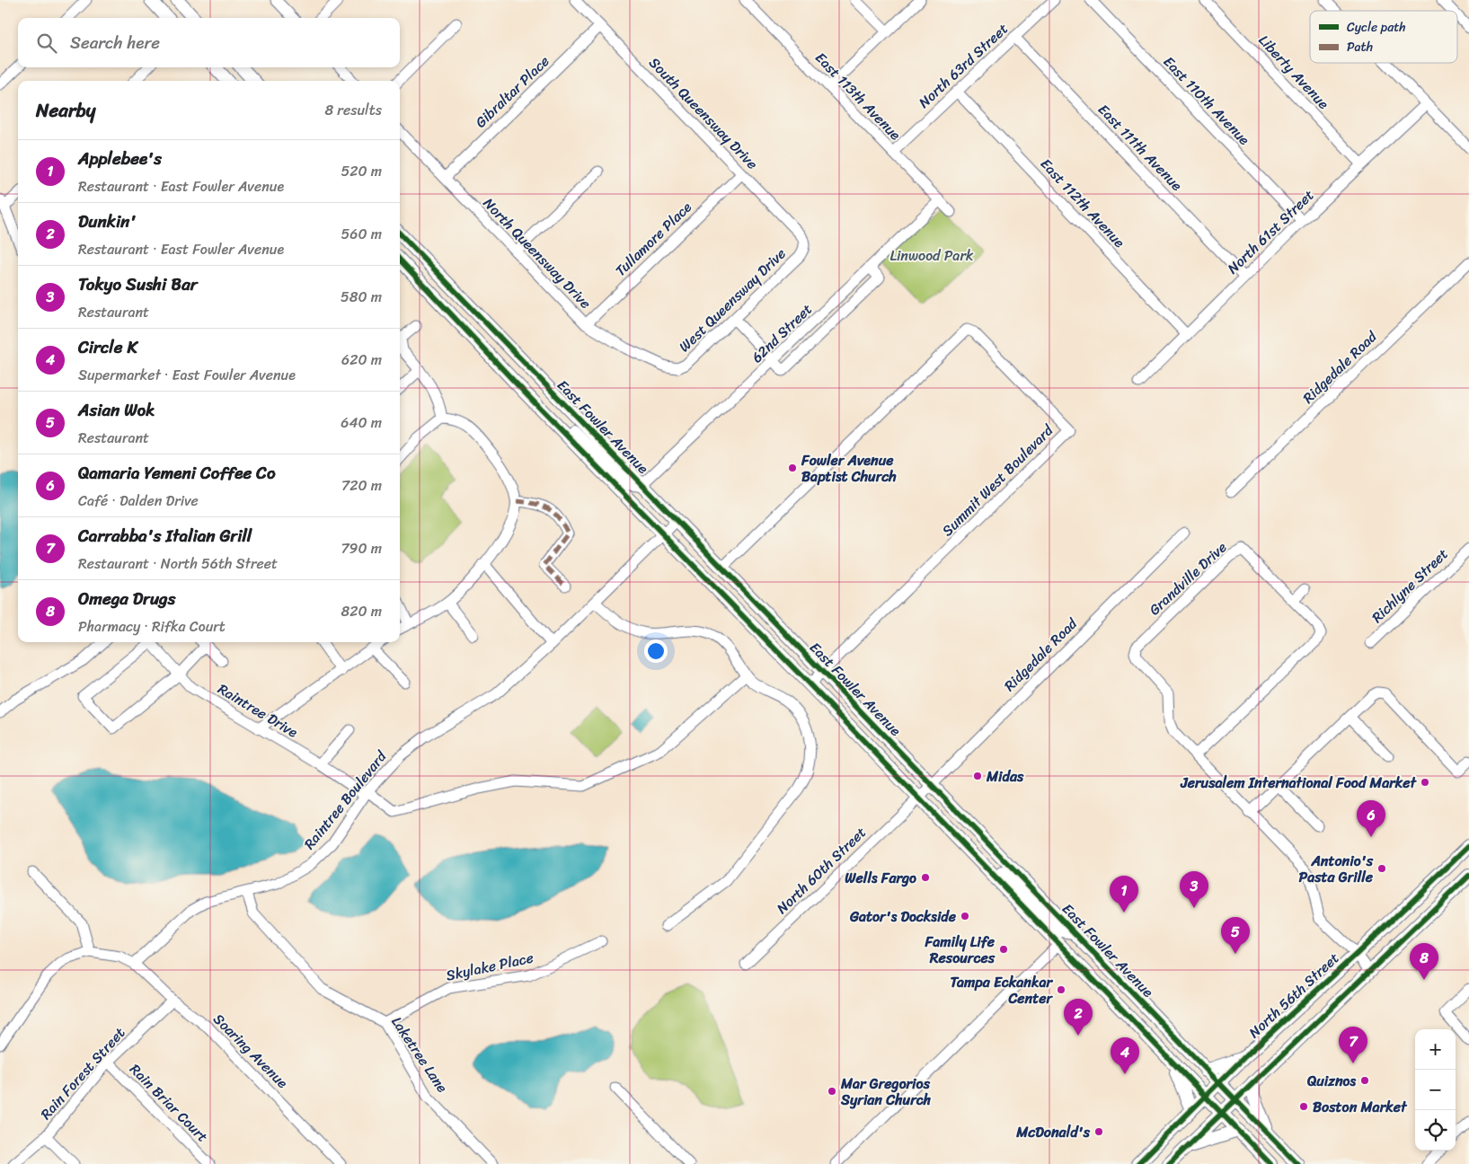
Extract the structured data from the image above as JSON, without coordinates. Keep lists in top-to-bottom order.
{
  "streets": {
    "main road": ["East Fowler Avenue", "North 56th Street"],
    "street": [
      "North 63rd Street",
      "Liberty Avenue",
      "Gibraltar Place",
      "East 113th Avenue",
      "East 110th Avenue",
      "South Queensway Drive",
      "East 111th Avenue",
      "East 112th Avenue",
      "North 61st Street",
      "Tullamore Place",
      "North Queensway Drive",
      "West Queensway Drive",
      "62nd Street",
      "Ridgedale Road",
      "Summit West Boulevard",
      "Grandville Drive",
      "Richlyne Street",
      "Raintree Drive",
      "Raintree Boulevard",
      "North 60th Street",
      "Skylake Place",
      "Soaring Avenue",
      "Laketree Lane",
      "Rain Forest Street",
      "Rain Briar Court"
    ]
  },
  "crossings": [
    ["North 63rd Street", "East 113th Avenue"],
    ["North 63rd Street", "East 111th Avenue"],
    ["North 63rd Street", "East 112th Avenue"],
    ["Liberty Avenue", "North 61st Street"],
    ["Gibraltar Place", "South Queensway Drive"],
    ["Gibraltar Place", "North Queensway Drive"],
    ["East 110th Avenue", "North 61st Street"],
    ["South Queensway Drive", "Tullamore Place"],
    ["South Queensway Drive", "West Queensway Drive"],
    ["East 111th Avenue", "North 61st Street"],
    ["East 112th Avenue", "North 61st Street"],
    ["Tullamore Place", "North Queensway Drive"],
    ["North Queensway Drive", "West Queensway Drive"],
    ["62nd Street", "East Fowler Avenue"],
    ["Ridgedale Road", "East Fowler Avenue"],
    ["Ridgedale Road", "North 60th Street"],
    ["East Fowler Avenue", "Summit West Boulevard"],
    ["East Fowler Avenue", "Raintree Boulevard"],
    ["East Fowler Avenue", "North 60th Street"],
    ["East Fowler Avenue", "North 56th Street"],
    ["Grandville Drive", "North 56th Street"],
    ["Raintree Drive", "Raintree Boulevard"],
    ["Raintree Boulevard", "Soaring Avenue"],
    ["Raintree Boulevard", "Laketree Lane"],
    ["Skylake Place", "Laketree Lane"],
    ["Soaring Avenue", "Rain Forest Street"],
    ["Rain Forest Street", "Rain Briar Court"]
  ],
  "parks": ["Linwood Park"],
  "places": [
    "Fowler Avenue Baptist Church",
    "Midas",
    "Jerusalem International Food Market",
    "Antonio's Pasta Grille",
    "Wells Fargo",
    "Gator's Dockside",
    "Family Life Resources",
    "Tampa Eckankar Center",
    "Quiznos",
    "Mar Gregorios Syrian Church",
    "Boston Market",
    "McDonald's"
  ],
  "legend": ["Cycle path", "Path"],
  "page": {
    "search": "Search here",
    "heading": ["Nearby", "8 results"],
    "list": [
      {
        "mark": "1",
        "name": "Applebee's",
        "note": "Restaurant · East Fowler Avenue",
        "value": "520 m"
      },
      {
        "mark": "2",
        "name": "Dunkin'",
        "note": "Restaurant · East Fowler Avenue",
        "value": "560 m"
      },
      {
        "mark": "3",
        "name": "Tokyo Sushi Bar",
        "note": "Restaurant",
        "value": "580 m"
      },
      {
        "mark": "4",
        "name": "Circle K",
        "note": "Supermarket · East Fowler Avenue",
        "value": "620 m"
      },
      {
        "mark": "5",
        "name": "Asian Wok",
        "note": "Restaurant",
        "value": "640 m"
      },
      {
        "mark": "6",
        "name": "Qamaria Yemeni Coffee Co",
        "note": "Café · Dalden Drive",
        "value": "720 m"
      },
      {
        "mark": "7",
        "name": "Carrabba's Italian Grill",
        "note": "Restaurant · North 56th Street",
        "value": "790 m"
      },
      {
        "mark": "8",
        "name": "Omega Drugs",
        "note": "Pharmacy · Rifka Court",
        "value": "820 m"
      }
    ],
    "pins": [
      "6",
      "3",
      "1",
      "5",
      "8",
      "2",
      "7",
      "4"
    ],
    "map_buttons": ["+", "−"]
  }
}
